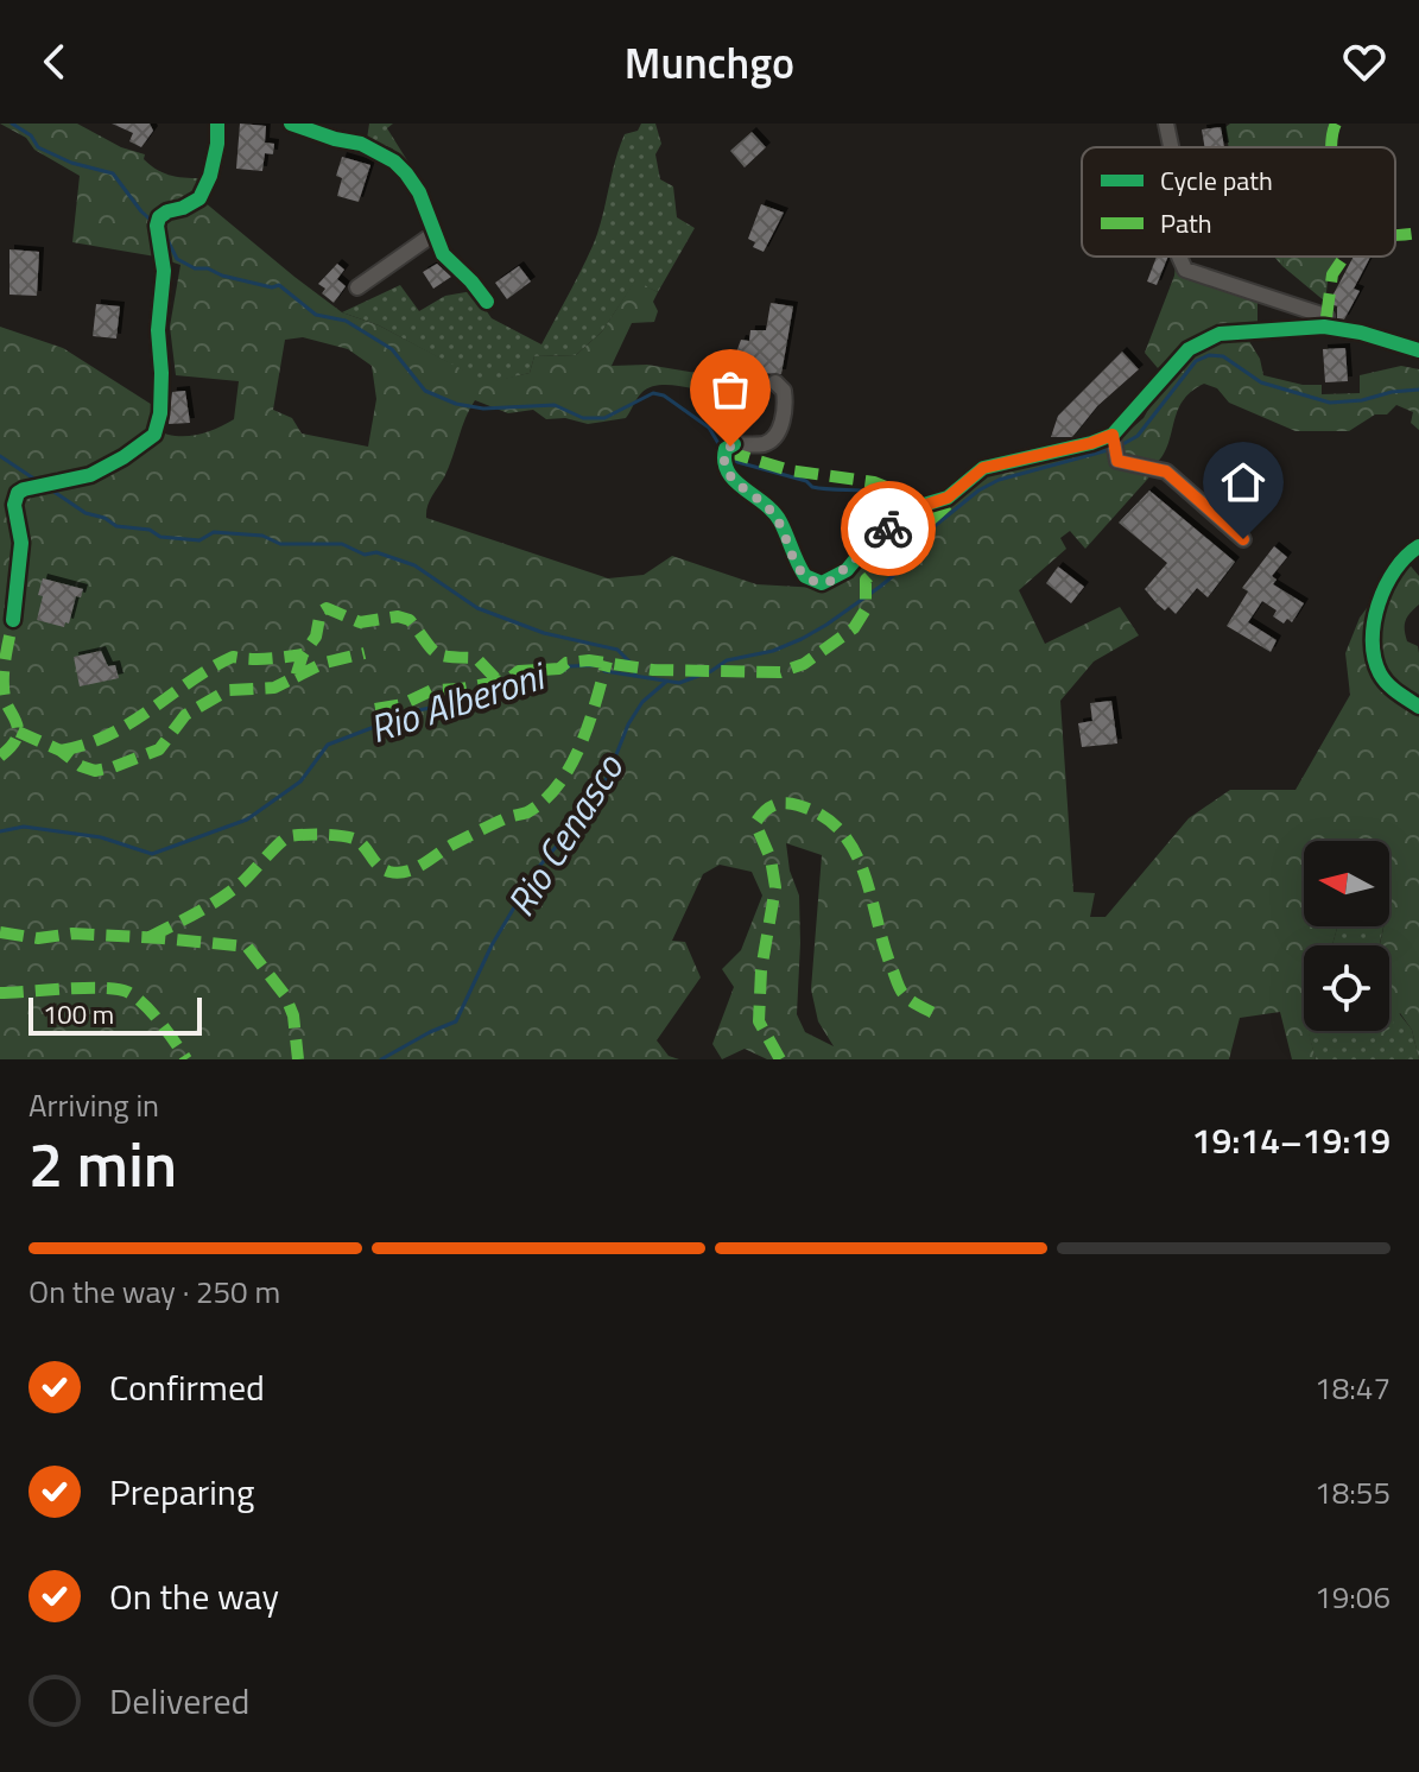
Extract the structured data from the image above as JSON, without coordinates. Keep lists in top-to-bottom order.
{
  "water": ["Rio Alberoni", "Rio Cenasco"],
  "legend": ["Cycle path", "Path"],
  "scale_bar": "100 m",
  "north": "left",
  "page": {
    "header": "Munchgo",
    "scale": "100 m",
    "heading": ["2 min", "Arriving in", "19:14–19:19"],
    "bar": "On the way · 250 m",
    "list": [
      ["Confirmed", "18:47"],
      ["Preparing", "18:55"],
      ["On the way", "19:06"],
      "Delivered"
    ]
  }
}
